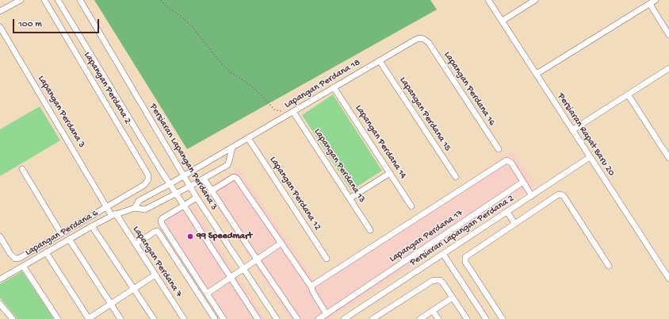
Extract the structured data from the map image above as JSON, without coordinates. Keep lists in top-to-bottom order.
{
  "streets": {
    "street": [
      "Lapangan Perdana 18",
      "Lapangan Perdana 2",
      "Lapangan Perdana 16",
      "Lapangan Perdana 3",
      "Lapangan Perdana 15",
      "Persiaran Rapat Baru 20",
      "Lapangan Perdana 14",
      "Persiaran Lapangan Perdana 3",
      "Lapangan Perdana 13",
      "Lapangan Perdana 12",
      "Persiaran Lapangan Perdana 2",
      "Lapangan Perdana 6",
      "Lapangan Perdana 17",
      "Lapangan Perdana 7"
    ]
  },
  "crossings": [
    ["Lapangan Perdana 18", "Lapangan Perdana 16"],
    ["Lapangan Perdana 18", "Lapangan Perdana 15"],
    ["Lapangan Perdana 18", "Lapangan Perdana 14"],
    ["Lapangan Perdana 18", "Persiaran Lapangan Perdana 3"],
    ["Lapangan Perdana 18", "Lapangan Perdana 13"],
    ["Lapangan Perdana 18", "Lapangan Perdana 12"],
    ["Lapangan Perdana 18", "Lapangan Perdana 6"],
    ["Lapangan Perdana 2", "Lapangan Perdana 3"],
    ["Lapangan Perdana 3", "Lapangan Perdana 6"],
    ["Lapangan Perdana 3", "Lapangan Perdana 7"],
    ["Persiaran Rapat Baru 20", "Persiaran Lapangan Perdana 2"],
    ["Persiaran Lapangan Perdana 3", "Lapangan Perdana 6"],
    ["Lapangan Perdana 6", "Lapangan Perdana 7"]
  ],
  "places": ["99 Speedmart"],
  "scale_bar": "100 m"
}
